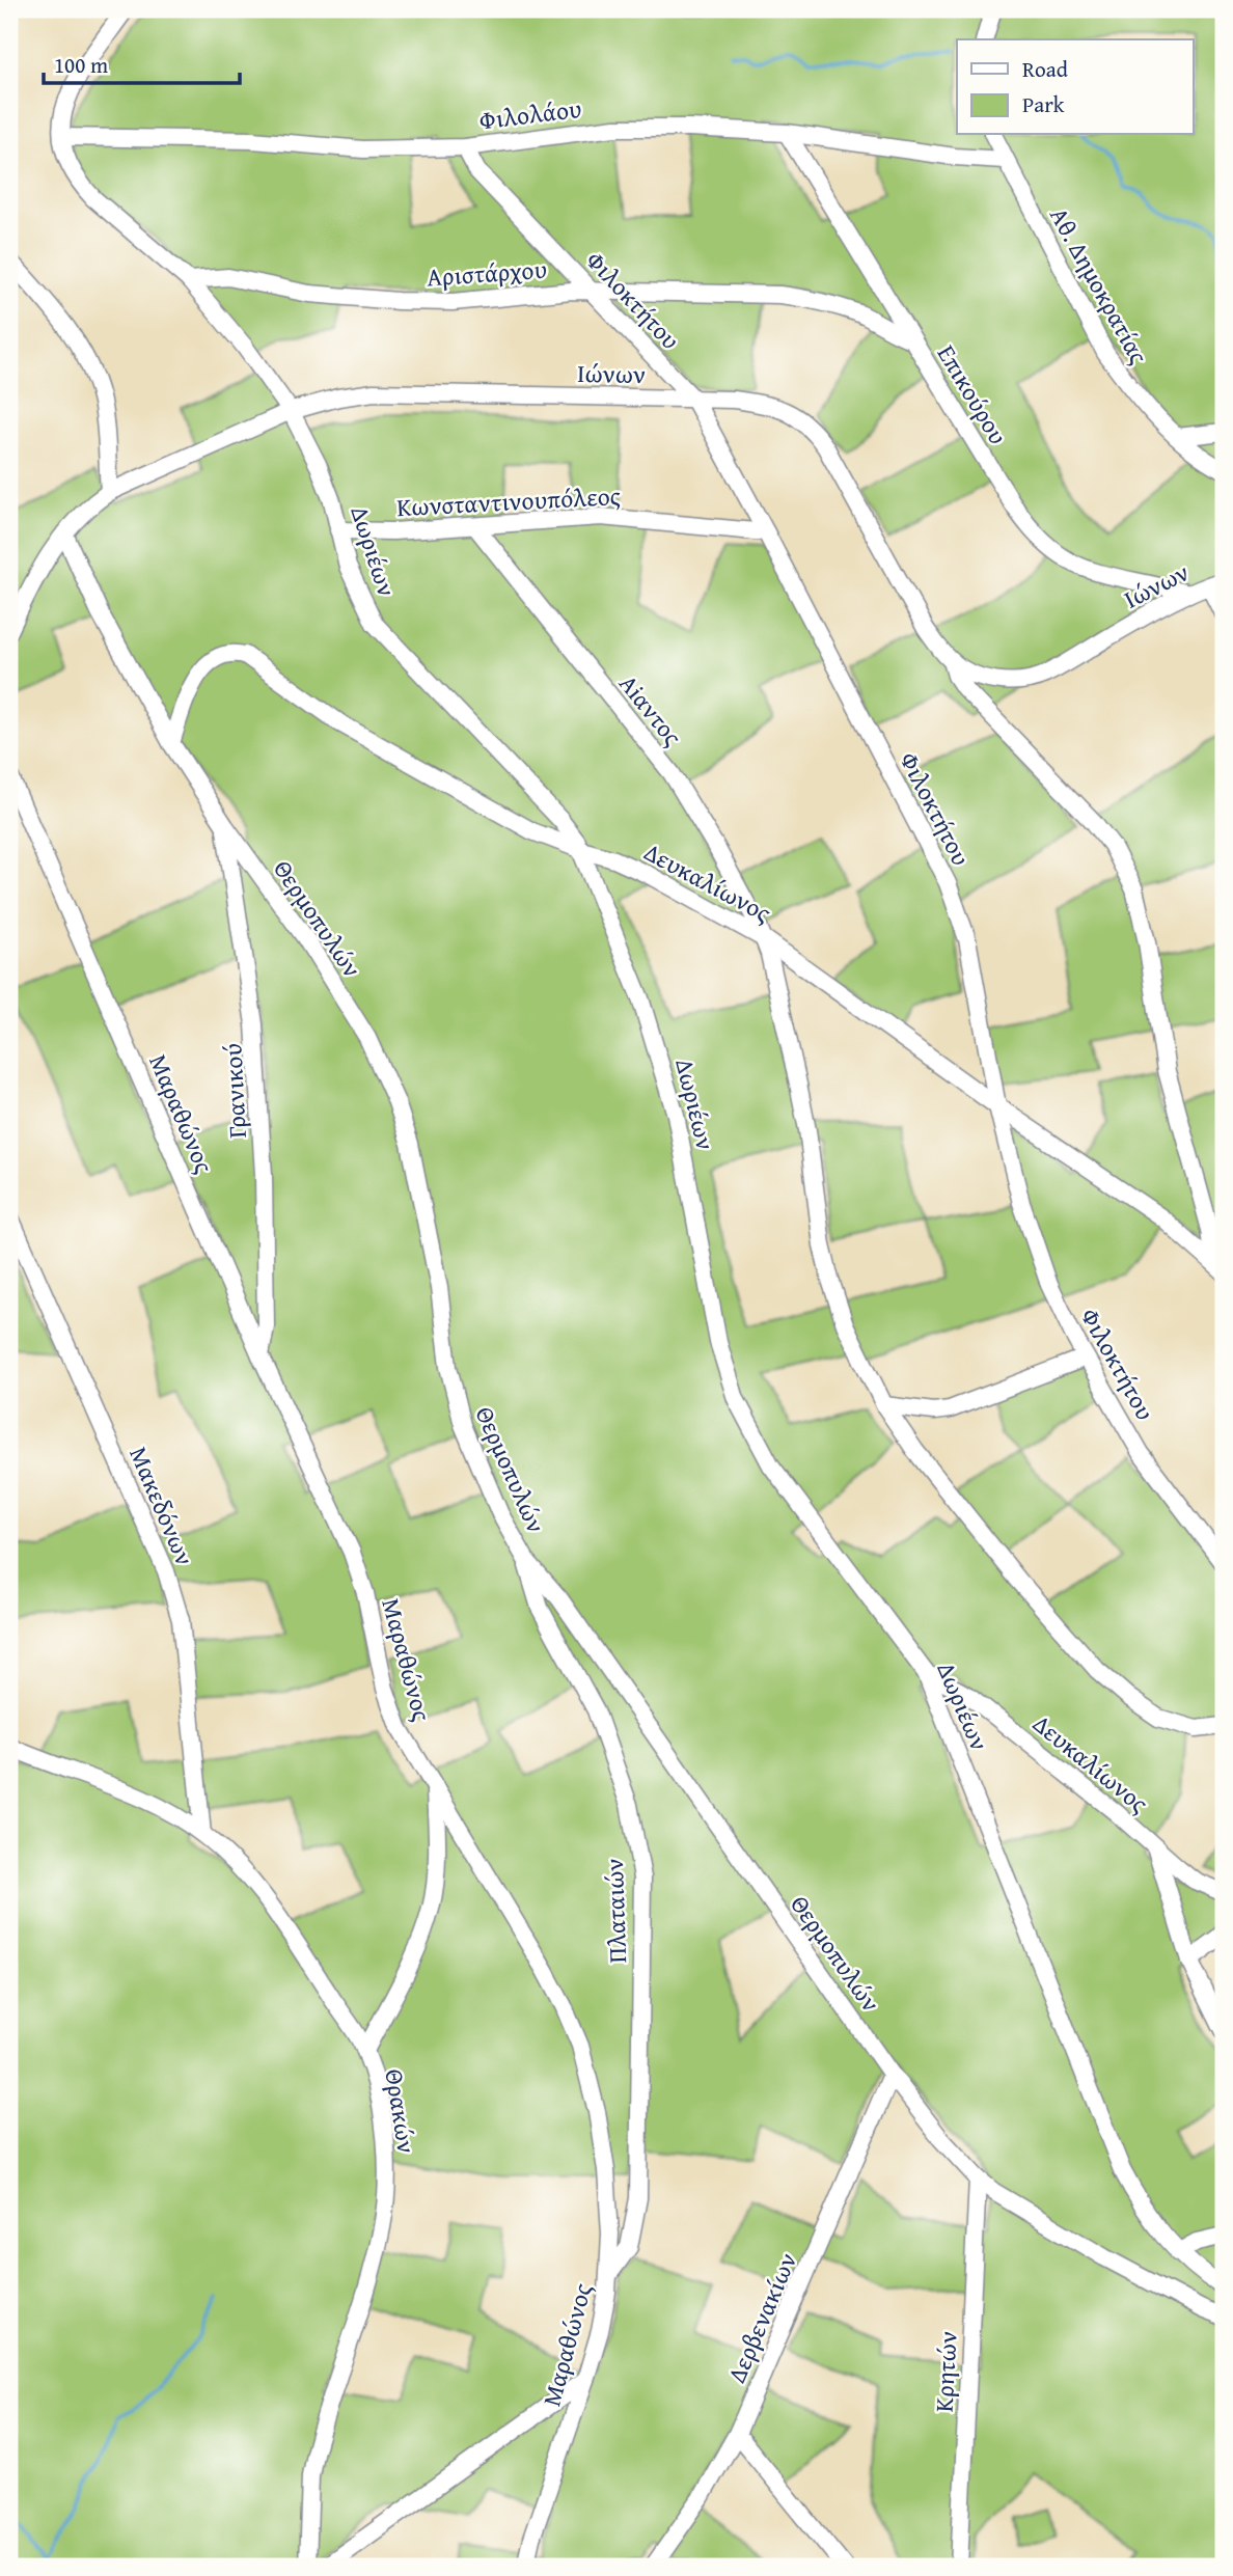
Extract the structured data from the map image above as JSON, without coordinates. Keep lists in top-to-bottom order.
{
  "streets": {
    "street": [
      "Φιλολάου",
      "Αριστάρχου",
      "Αθ. Δημοκρατίας",
      "Φιλοκτήτου",
      "Ιώνων",
      "Επικούρου",
      "Κωνσταντινουπόλεος",
      "Δωριέων",
      "Aiαντος",
      "Δευκαλίωνος",
      "Θερμοπυλών",
      "Γρανικού",
      "Μαραθώνος",
      "Μακεδόνων",
      "Πλαταιών",
      "Θρακών",
      "Δερβενακίων",
      "Κρητών"
    ]
  },
  "crossings": [
    ["Φιλολάου", "Αθ. Δημοκρατίας"],
    ["Φιλολάου", "Φιλοκτήτου"],
    ["Φιλολάου", "Επικούρου"],
    ["Φιλολάου", "Δωριέων"],
    ["Αριστάρχου", "Φιλοκτήτου"],
    ["Αριστάρχου", "Επικούρου"],
    ["Αριστάρχου", "Δωριέων"],
    ["Φιλοκτήτου", "Ιώνων"],
    ["Φιλοκτήτου", "Κωνσταντινουπόλεος"],
    ["Φιλοκτήτου", "Δευκαλίωνος"],
    ["Ιώνων", "Επικούρου"],
    ["Ιώνων", "Δωριέων"],
    ["Ιώνων", "Θερμοπυλών"],
    ["Κωνσταντινουπόλεος", "Δωριέων"],
    ["Κωνσταντινουπόλεος", "Aiαντος"],
    ["Δωριέων", "Δευκαλίωνος"],
    ["Aiαντος", "Δευκαλίωνος"],
    ["Δευκαλίωνος", "Θερμοπυλών"],
    ["Θερμοπυλών", "Γρανικού"],
    ["Θερμοπυλών", "Πλαταιών"],
    ["Θερμοπυλών", "Δερβενακίων"],
    ["Θερμοπυλών", "Κρητών"],
    ["Γρανικού", "Μαραθώνος"],
    ["Μαραθώνος", "Πλαταιών"],
    ["Μακεδόνων", "Θρακών"]
  ],
  "legend": ["Road", "Park"],
  "scale_bar": "100 m"
}
